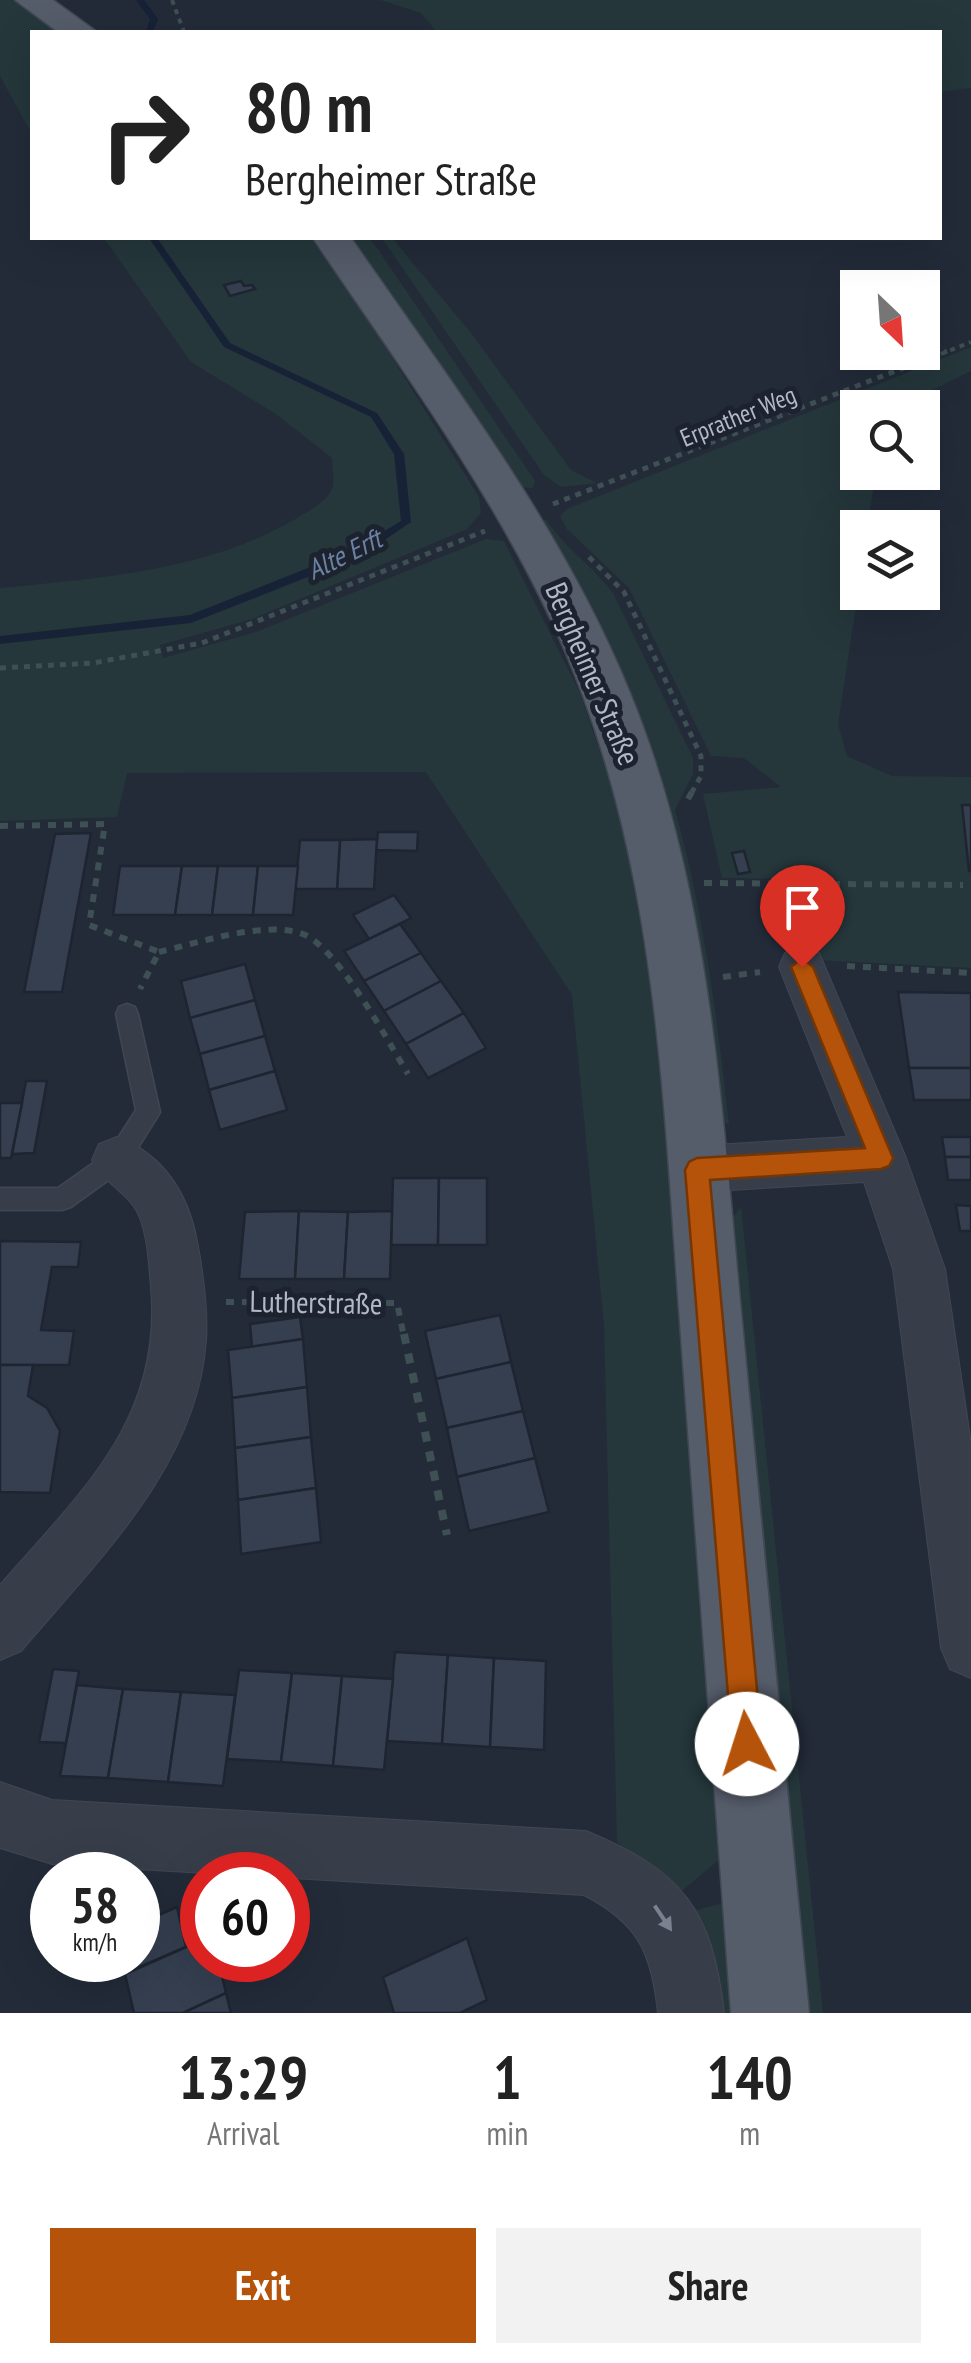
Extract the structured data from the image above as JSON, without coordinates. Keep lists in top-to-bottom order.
{
  "streets": {
    "main road": ["Bergheimer Straße"],
    "path": ["Erprather Weg", "Lutherstraße"]
  },
  "crossings": [
    ["Erprather Weg", "Bergheimer Straße"]
  ],
  "water": ["Alte Erft"],
  "north": "bottom right",
  "page": {
    "turn": ["80 m", "Bergheimer Straße"],
    "speed": "58 km/h",
    "limit": "60",
    "eta": [
      "13:29",
      "Arrival",
      "1",
      "min",
      "140",
      "m"
    ],
    "buttons": ["Exit", "Share"]
  }
}
